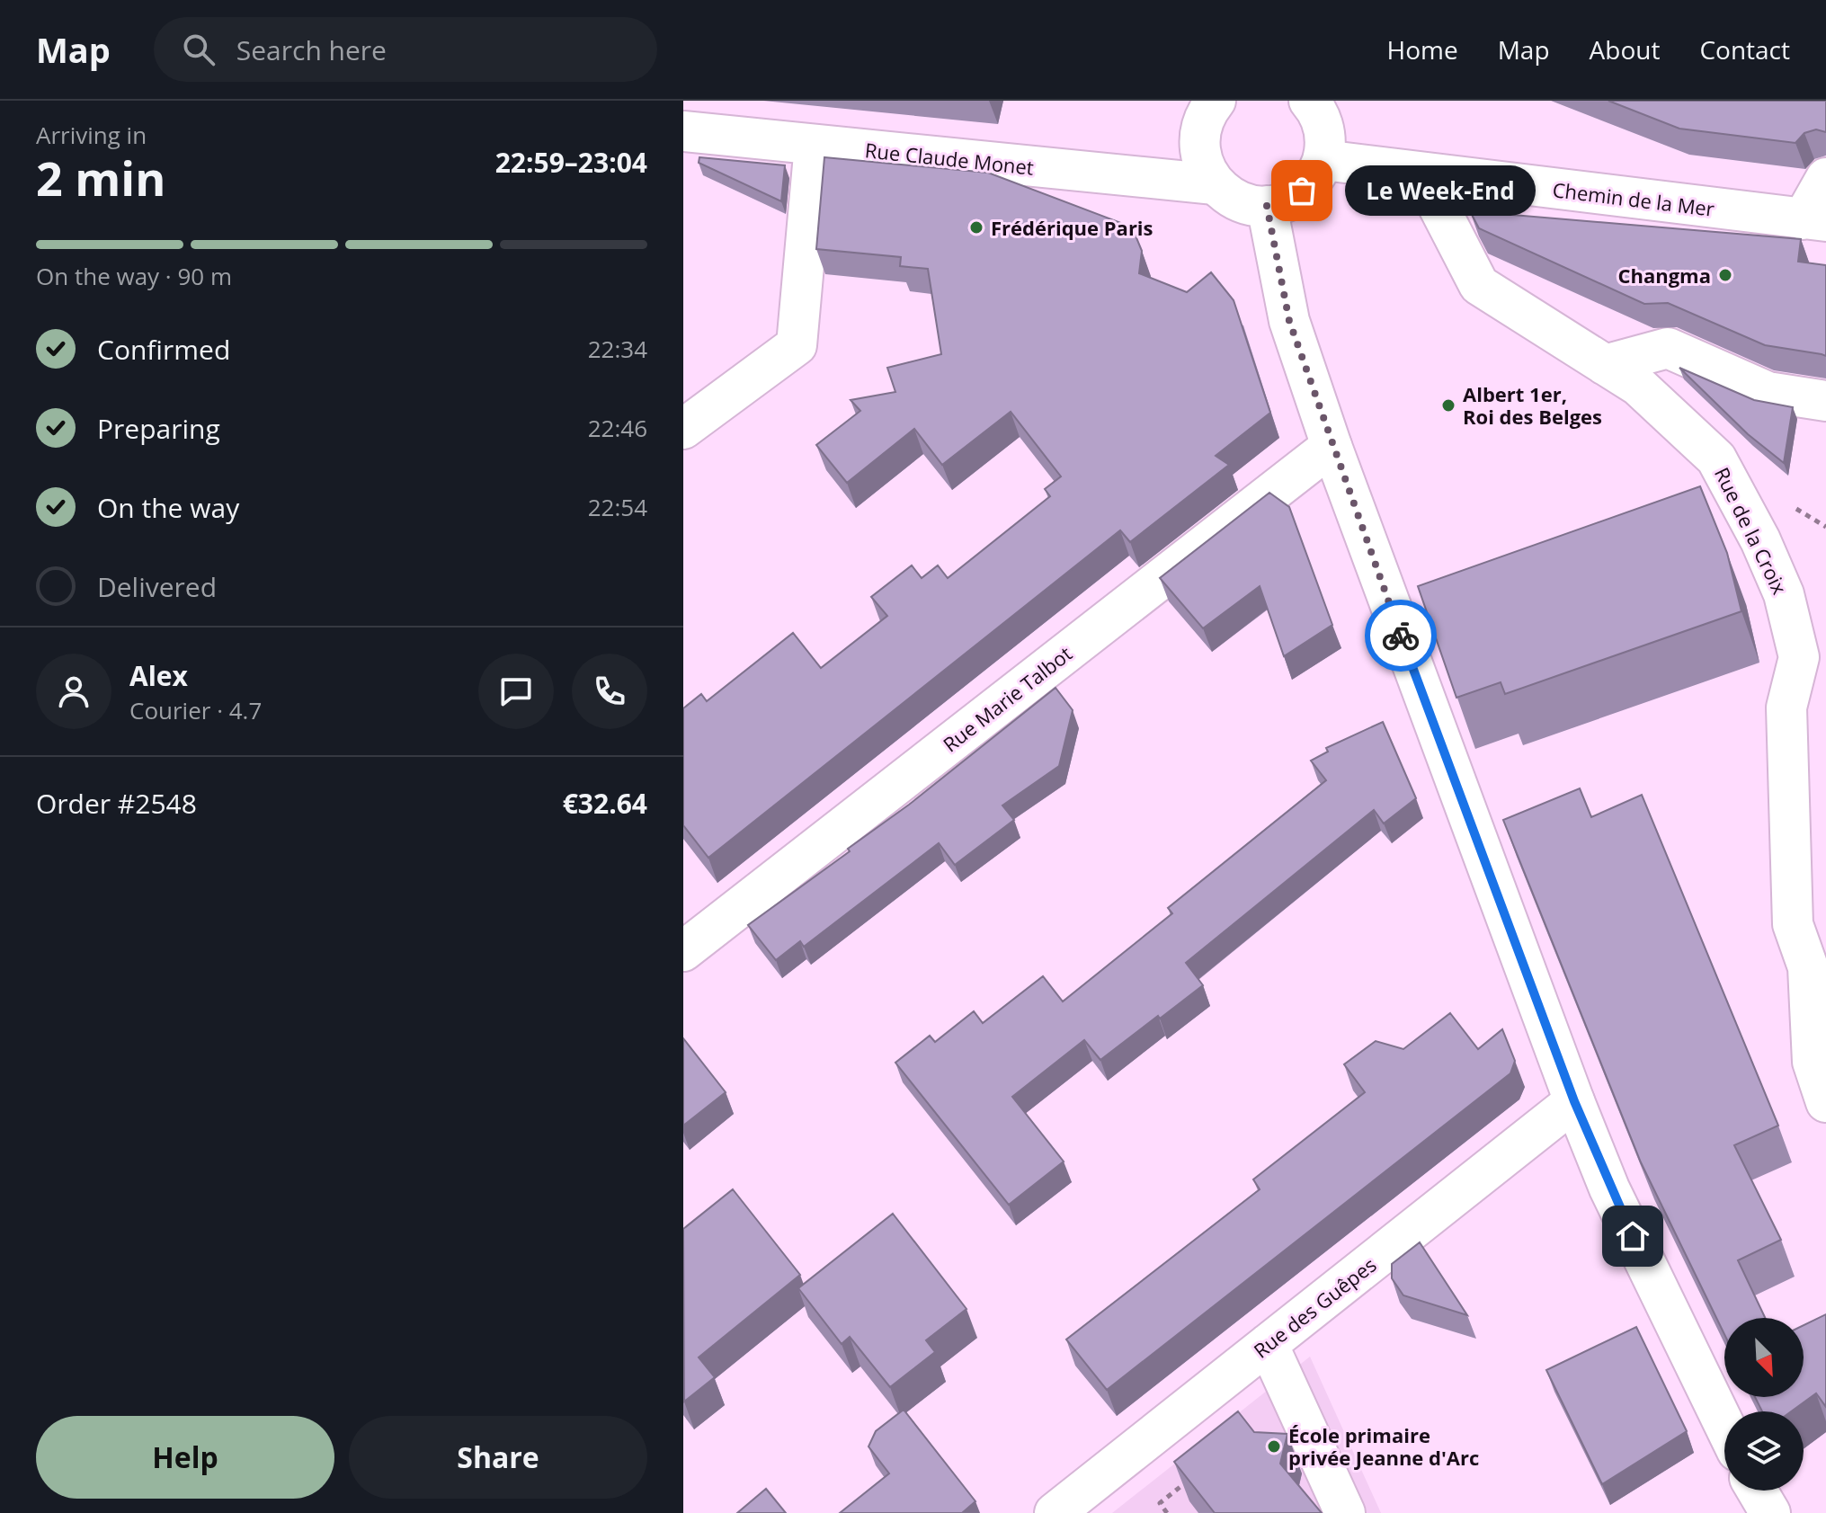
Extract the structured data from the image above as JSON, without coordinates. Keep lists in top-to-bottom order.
{
  "streets": {
    "street": [
      "Rue Claude Monet",
      "Chemin de la Mer",
      "Rue de la Croix",
      "Rue Marie Talbot",
      "Rue des Guêpes"
    ]
  },
  "crossings": [
    ["Chemin de la Mer", "Rue de la Croix"]
  ],
  "places": [
    "Le Week-End",
    "Frédérique Paris",
    "Changma",
    "Albert 1er, Roi des Belges",
    "École primaire privée Jeanne d'Arc"
  ],
  "north": "bottom right",
  "page": {
    "header": "Map",
    "search": "Search here",
    "nav": [
      "Home",
      "Map",
      "About",
      "Contact"
    ],
    "heading": ["2 min", "Arriving in", "22:59–23:04"],
    "panel": [
      "Alex",
      "Courier · 4.7",
      "Order #2548",
      "€32.64"
    ],
    "bubble": "Le Week-End",
    "bar": "On the way · 90 m",
    "list": [
      ["Confirmed", "22:34"],
      ["Preparing", "22:46"],
      ["On the way", "22:54"],
      "Delivered"
    ],
    "buttons": ["Help", "Share"]
  }
}
